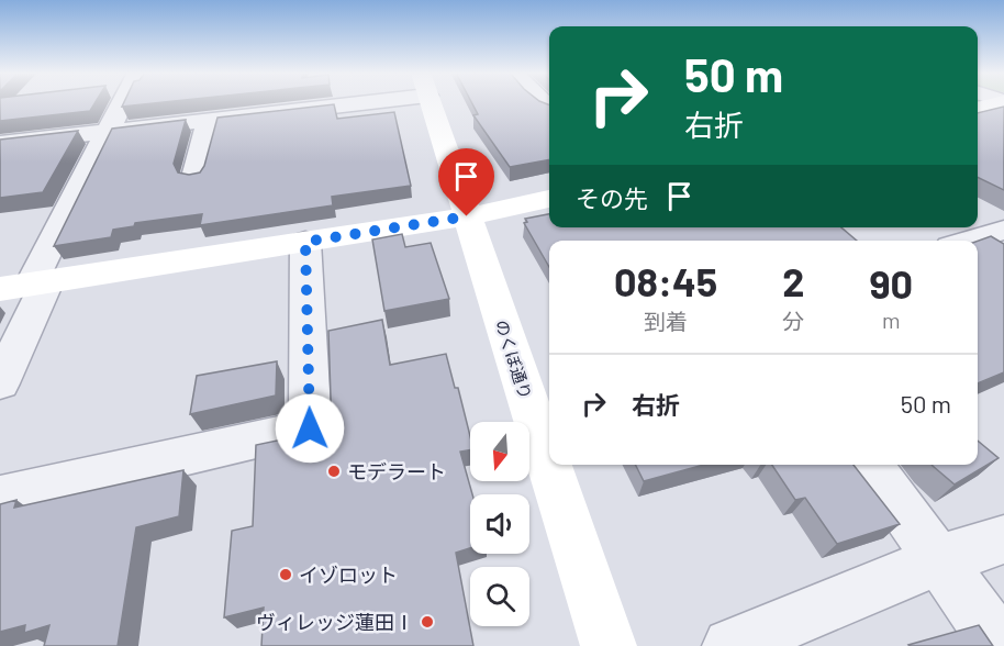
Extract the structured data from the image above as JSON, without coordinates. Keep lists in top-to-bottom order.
{
  "streets": {
    "street": ["のくぼ通り"]
  },
  "places": ["モデラート", "イゾロット", "ヴィレッジ蓮田Ⅰ"],
  "north": "bottom",
  "page": {
    "turn": ["50 m", "右折"],
    "then": "その先",
    "eta": [
      "08:45",
      "到着",
      "2",
      "分",
      "90",
      "m"
    ],
    "list": [
      {
        "name": "右折",
        "value": "50 m"
      }
    ]
  }
}
